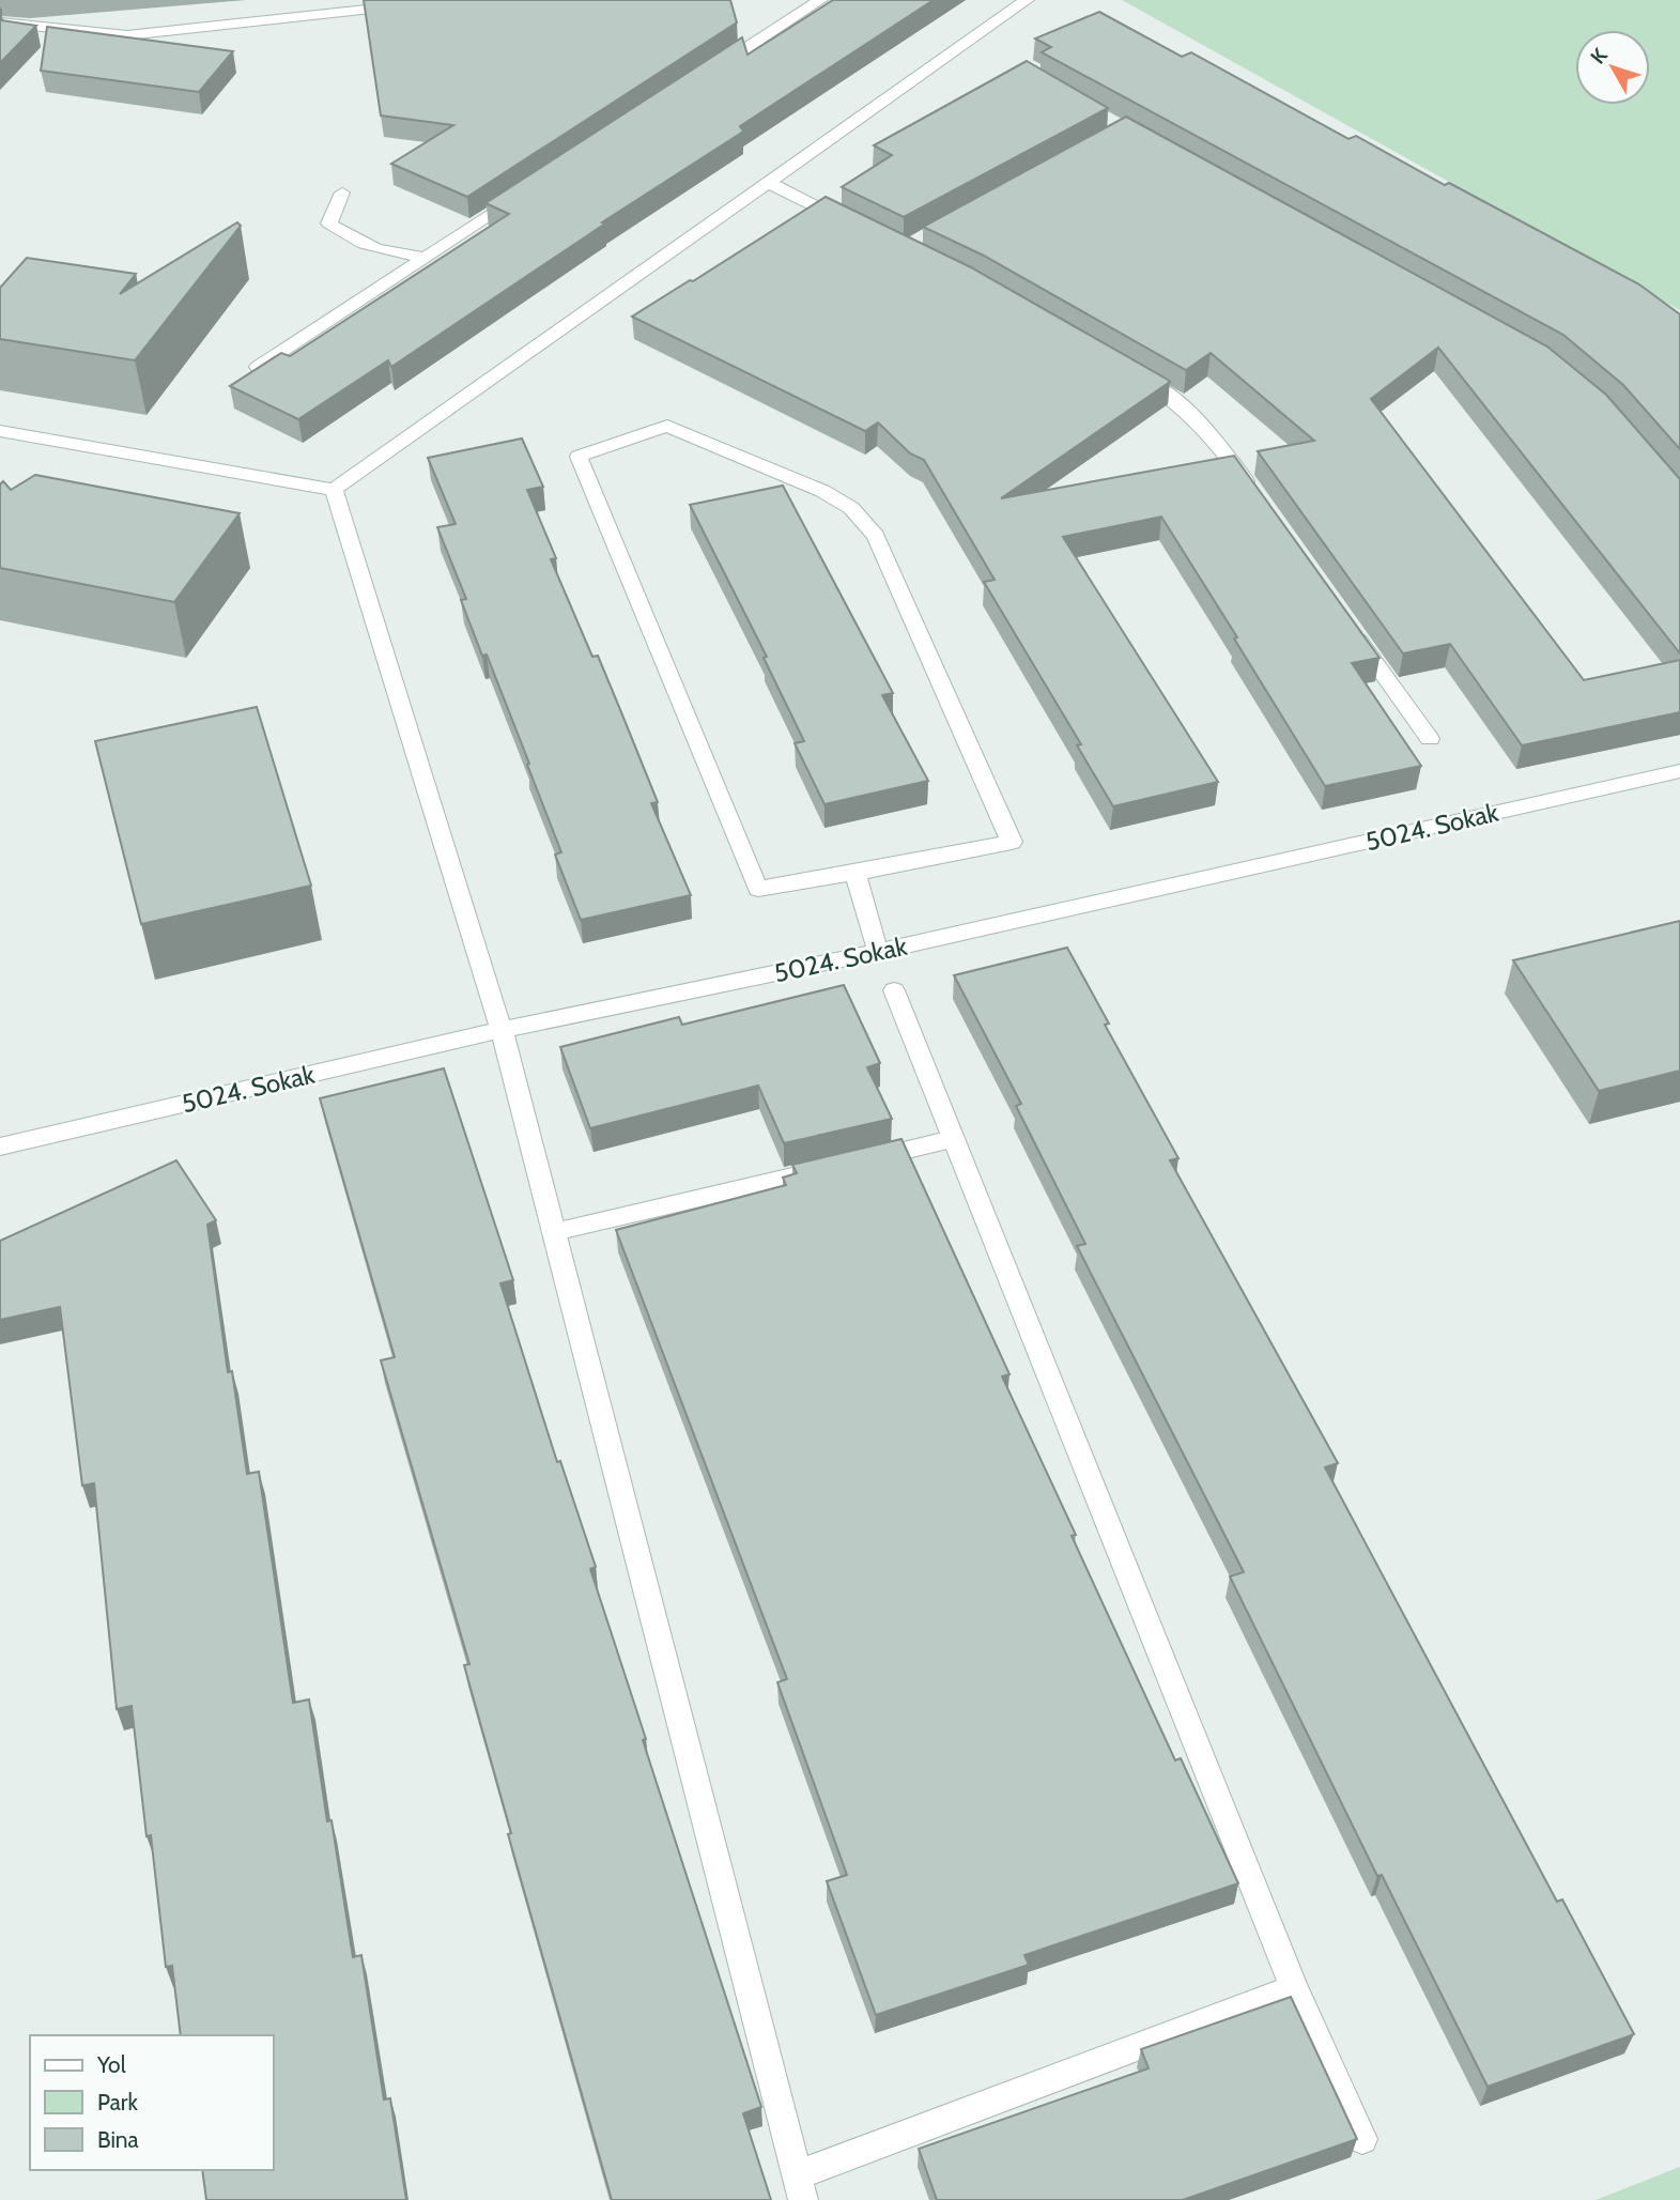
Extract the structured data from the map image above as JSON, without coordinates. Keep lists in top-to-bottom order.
{
  "streets": {
    "street": ["5024. Sokak"]
  },
  "legend": ["Yol", "Park", "Bina"],
  "north": "top left"
}
